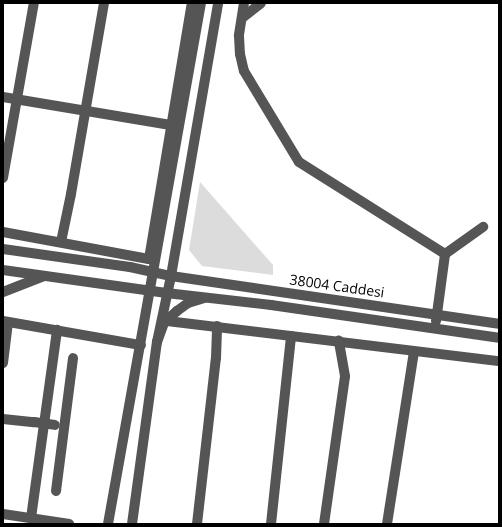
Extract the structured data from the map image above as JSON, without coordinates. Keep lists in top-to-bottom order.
{
  "streets": {
    "street": ["38004 Caddesi"]
  }
}
